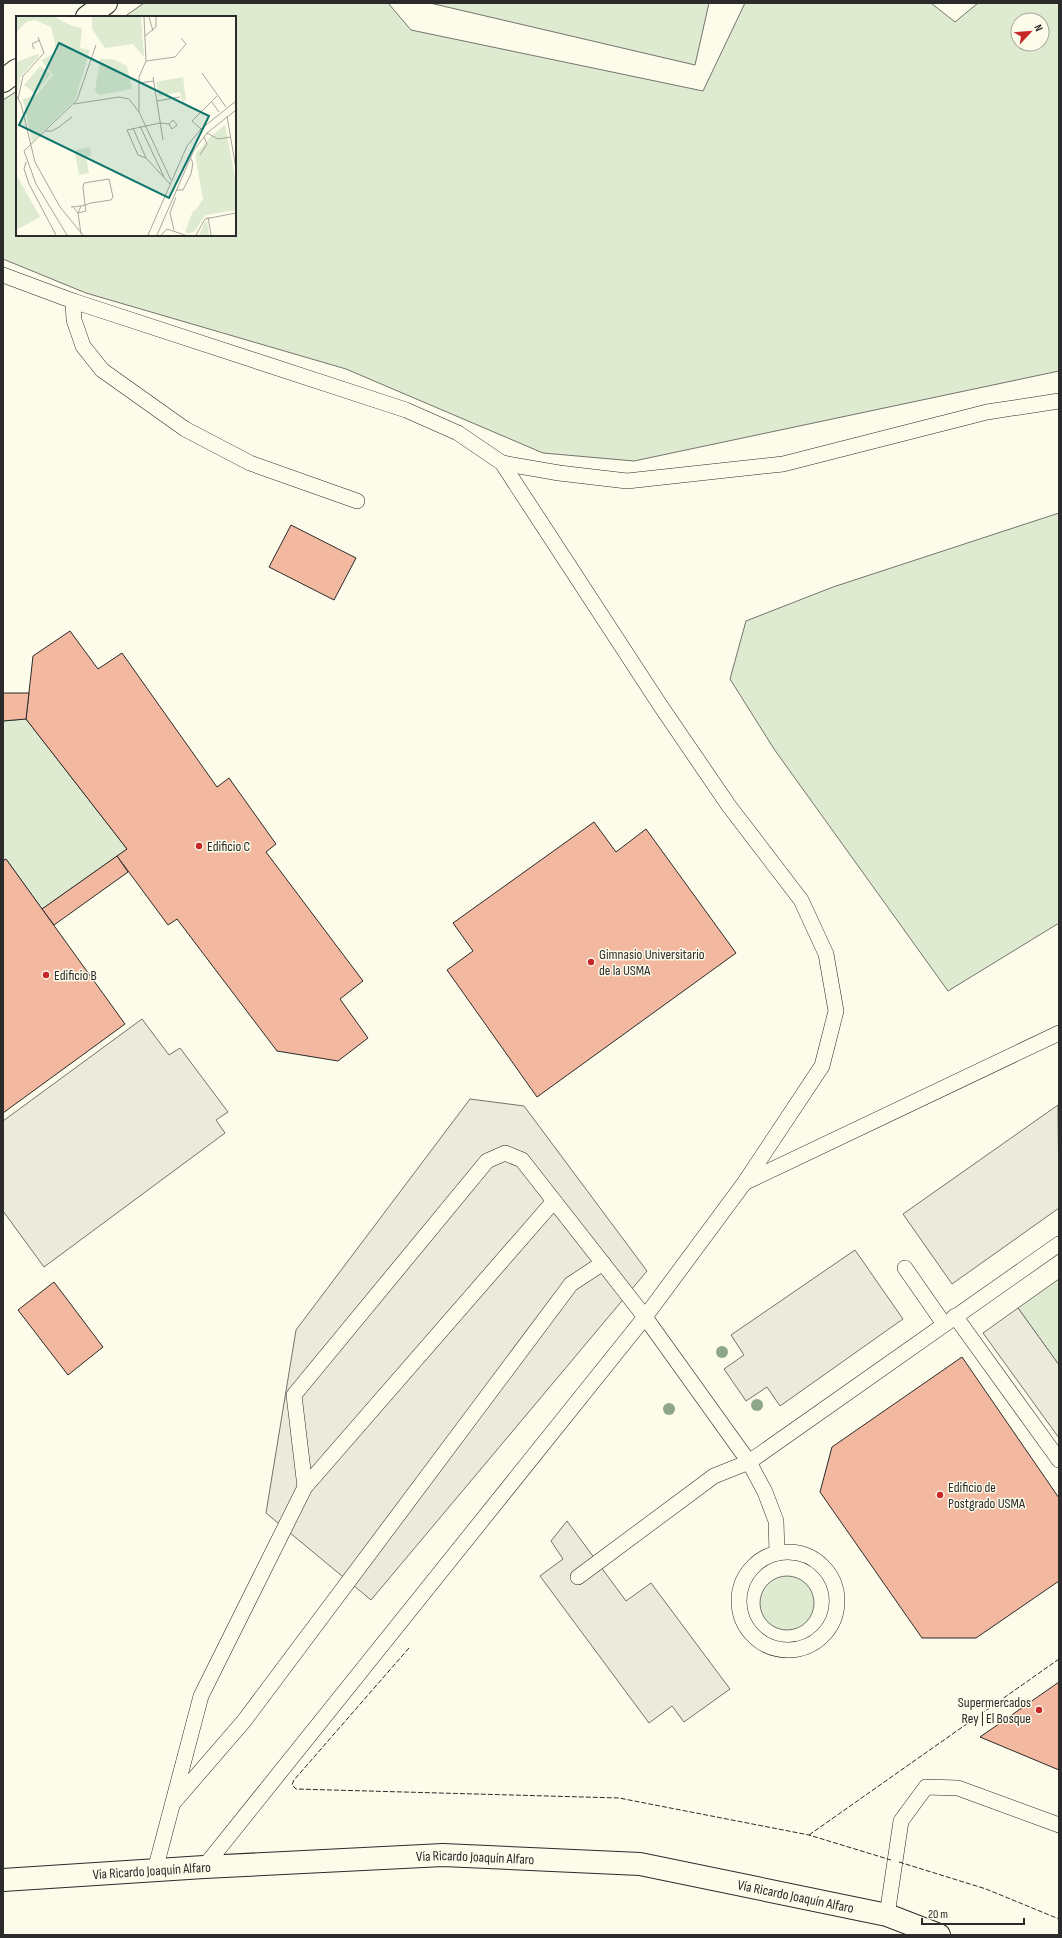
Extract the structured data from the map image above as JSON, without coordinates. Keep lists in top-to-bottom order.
{
  "streets": {
    "main road": ["Vía Ricardo Joaquín Alfaro"]
  },
  "places": [
    "Edificio C",
    "Gimnasio Universitario de la USMA",
    "Edificio B",
    "Edificio de Postgrado USMA",
    "Supermercados Rey | El Bosque"
  ],
  "scale_bar": "20 m",
  "north": "top right"
}
